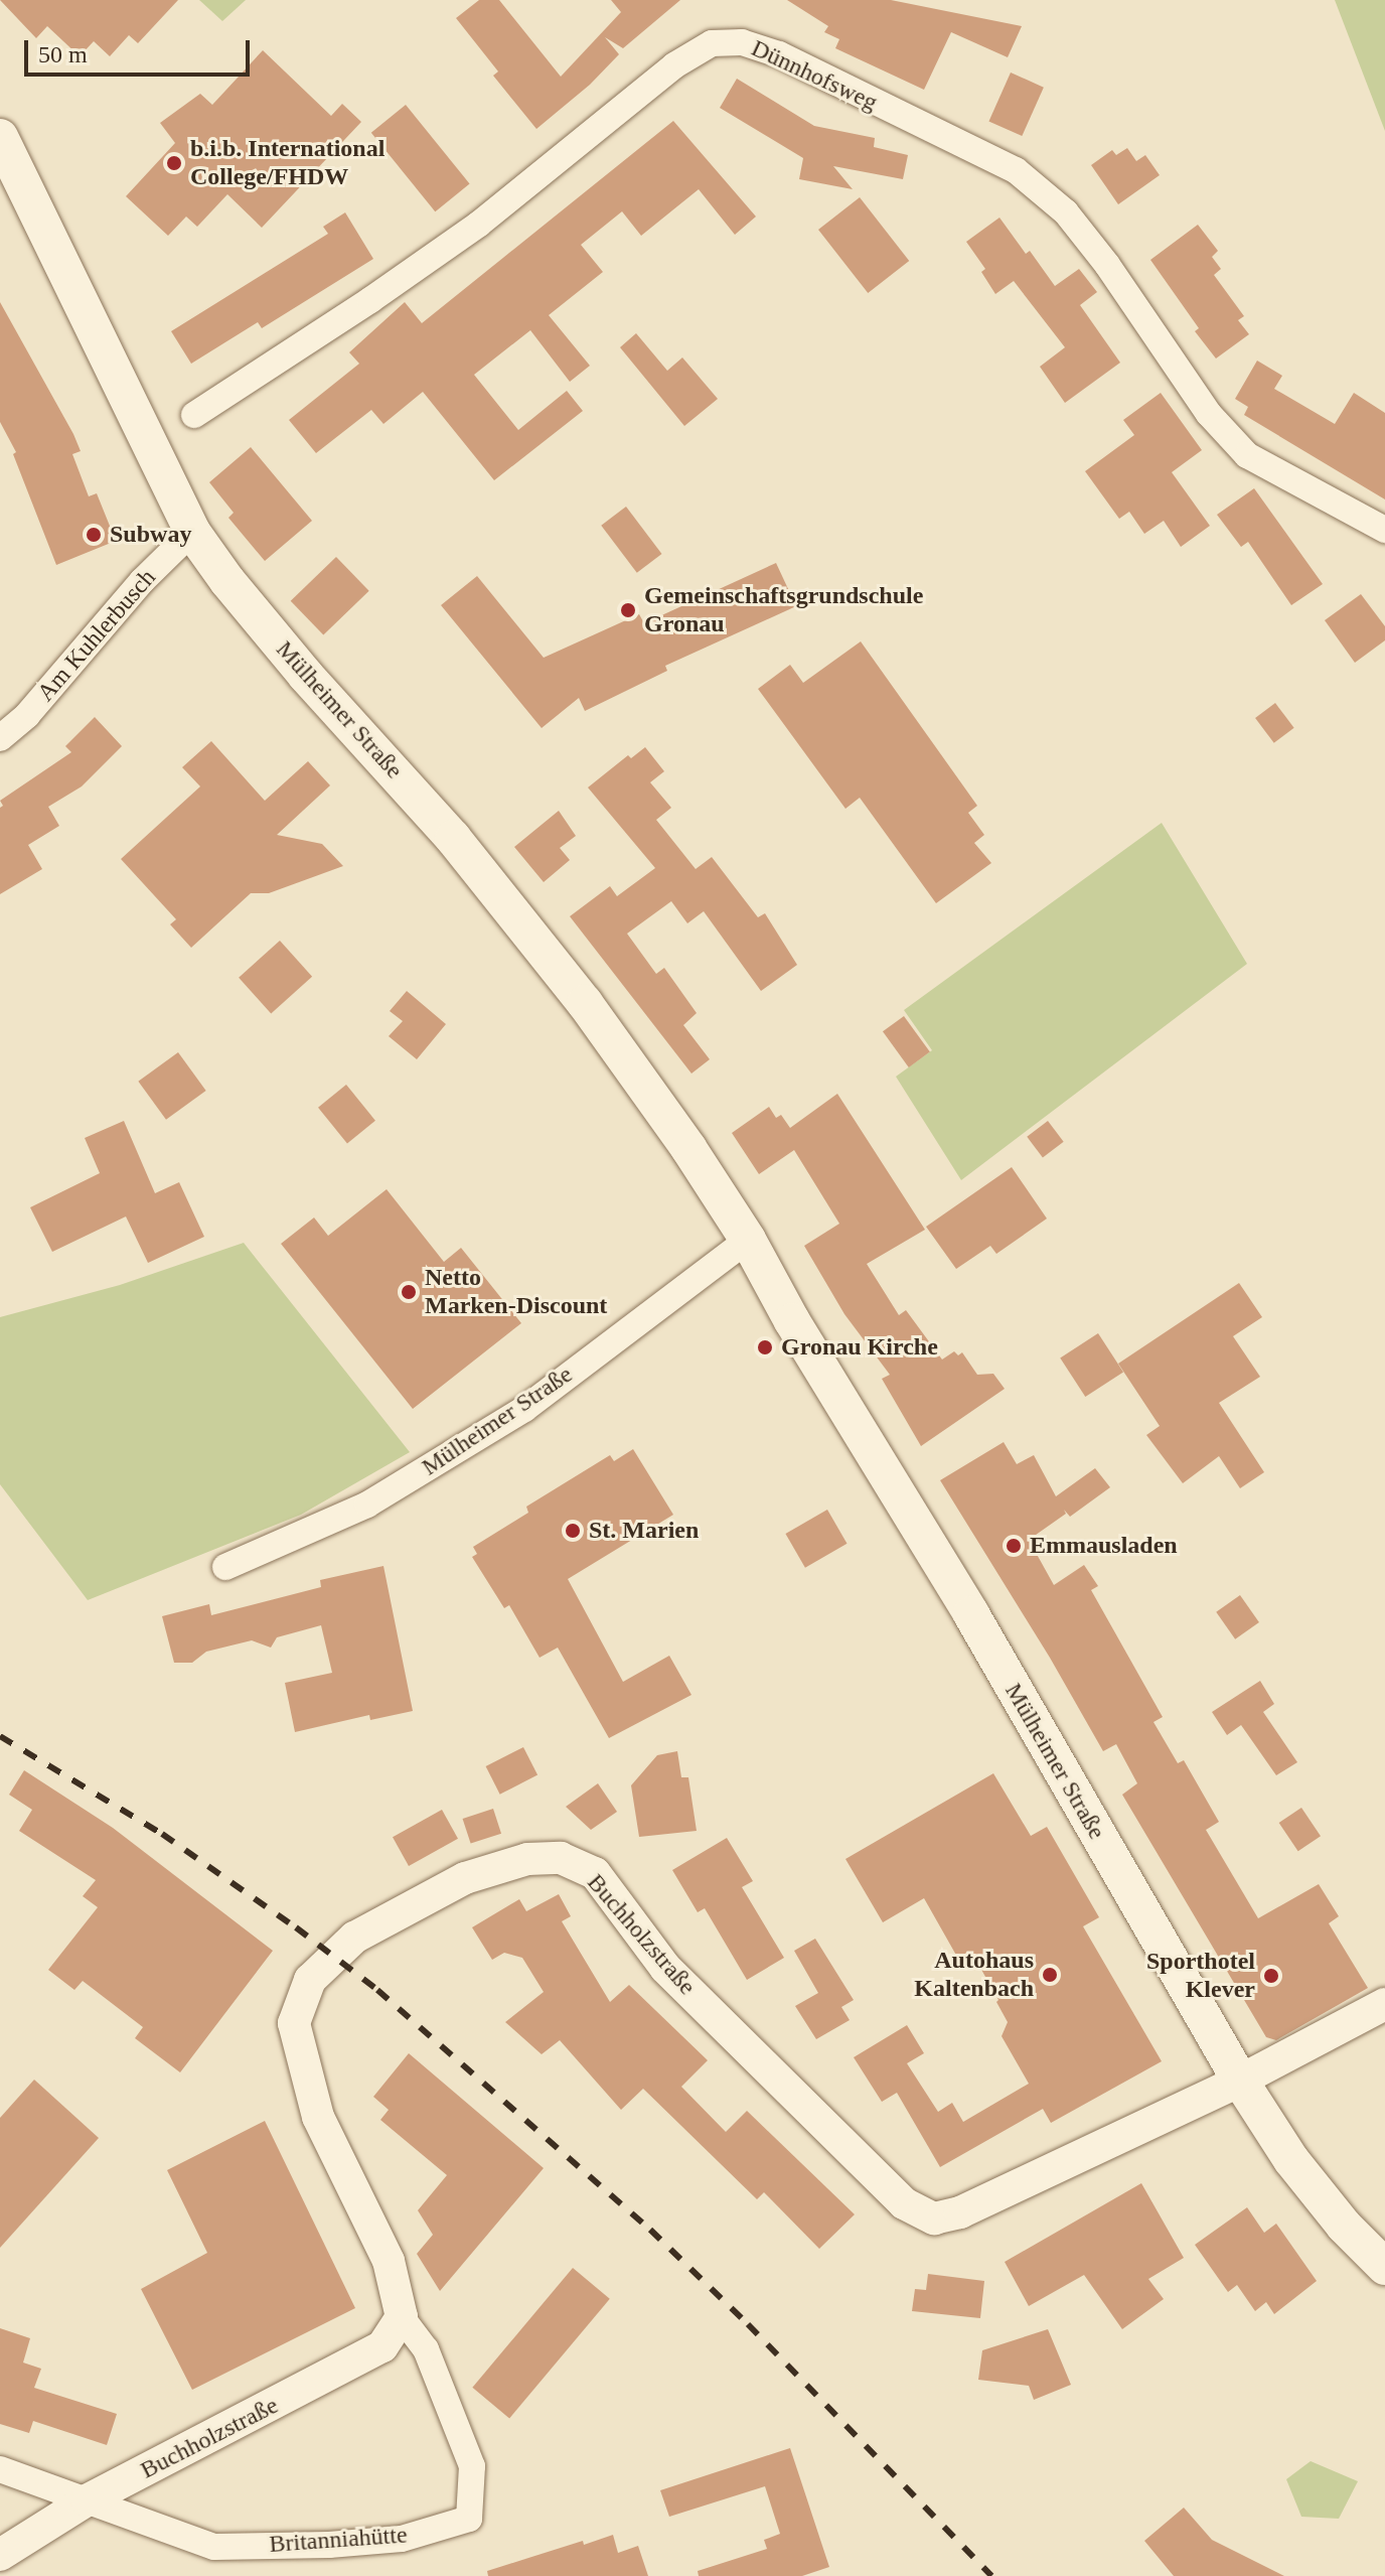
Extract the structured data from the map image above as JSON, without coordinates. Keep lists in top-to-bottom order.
{
  "streets": {
    "main road": ["Mülheimer Straße"],
    "street": [
      "Dünnhofsweg",
      "Am Kuhlerbusch",
      "Buchholzstraße",
      "Britanniahütte"
    ]
  },
  "crossings": [
    ["Am Kuhlerbusch", "Mülheimer Straße"],
    ["Mülheimer Straße", "Buchholzstraße"],
    ["Buchholzstraße", "Britanniahütte"]
  ],
  "places": [
    "b.i.b. International College/FHDW",
    "Subway",
    "Gemeinschaftsgrundschule Gronau",
    "Netto Marken-Discount",
    "Gronau Kirche",
    "St. Marien",
    "Emmausladen",
    "Autohaus Kaltenbach",
    "Sporthotel Klever"
  ],
  "scale_bar": "50 m"
}
